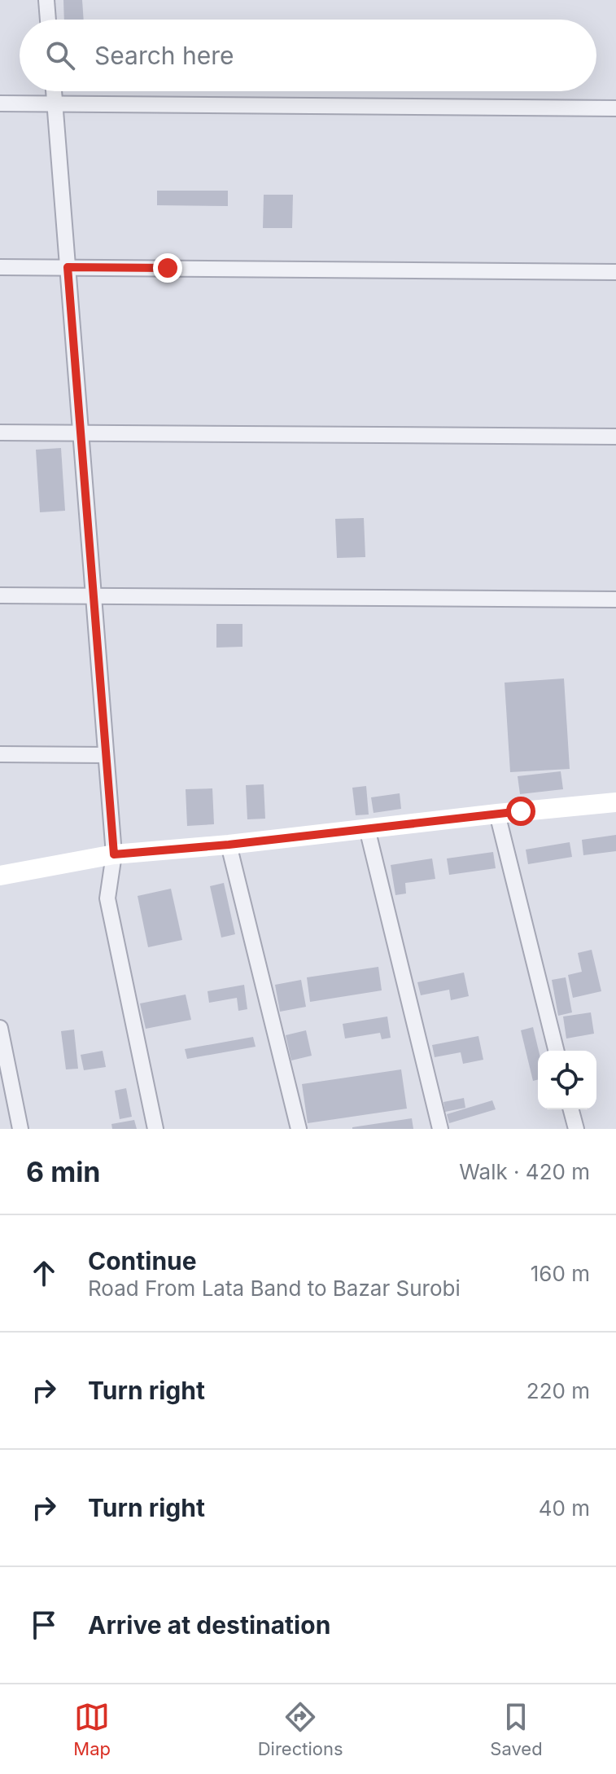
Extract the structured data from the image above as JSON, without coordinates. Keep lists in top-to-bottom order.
{
  "page": {
    "search": "Search here",
    "heading": ["6 min", "Walk · 420 m"],
    "list": [
      ["Continue", "Road From Lata Band to Bazar Surobi", "160 m"],
      ["Turn right", "220 m"],
      ["Turn right", "40 m"],
      "Arrive at destination"
    ],
    "nav": ["Map", "Directions", "Saved"]
  }
}
